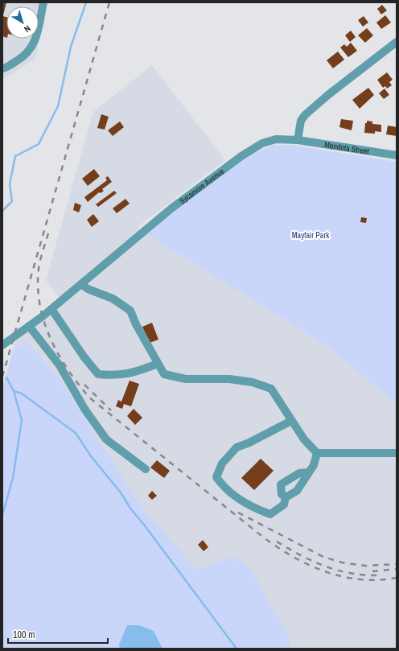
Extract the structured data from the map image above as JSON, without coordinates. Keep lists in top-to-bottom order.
{
  "streets": {
    "street": ["Mendota Street", "Sycamore Avenue"]
  },
  "crossings": [
    ["Mendota Street", "Sycamore Avenue"]
  ],
  "parks": ["Mayfair Park"],
  "scale_bar": "100 m",
  "north": "bottom right"
}
